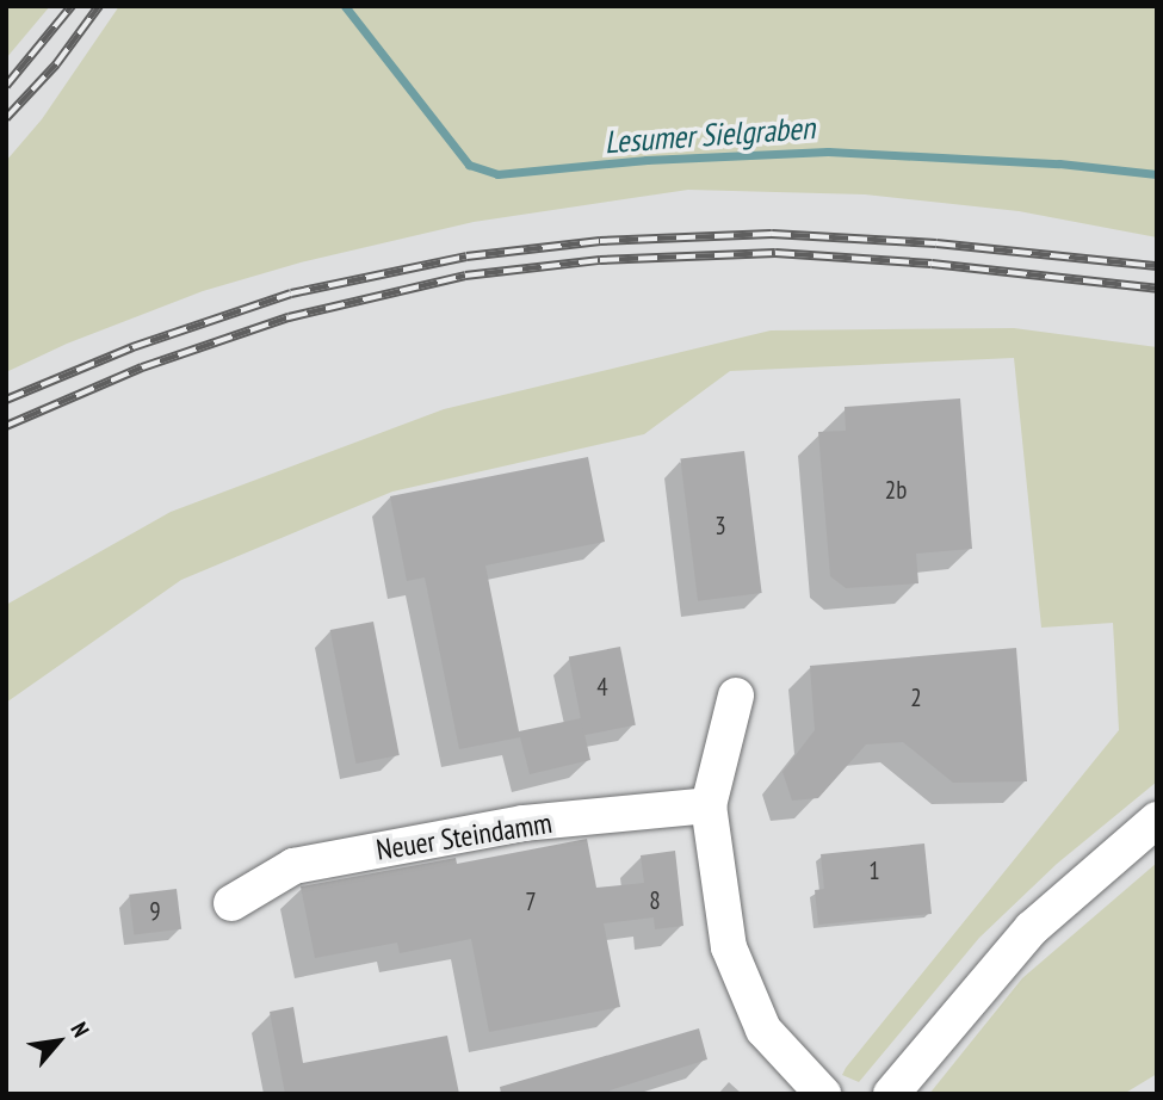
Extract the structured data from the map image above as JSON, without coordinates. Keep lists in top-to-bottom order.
{
  "streets": {
    "street": ["Neuer Steindamm"]
  },
  "water": ["Lesumer Sielgraben"],
  "house_numbers": [
    "2b",
    "3",
    "4",
    "2",
    "1",
    "8",
    "7",
    "9"
  ],
  "north": "top right"
}
